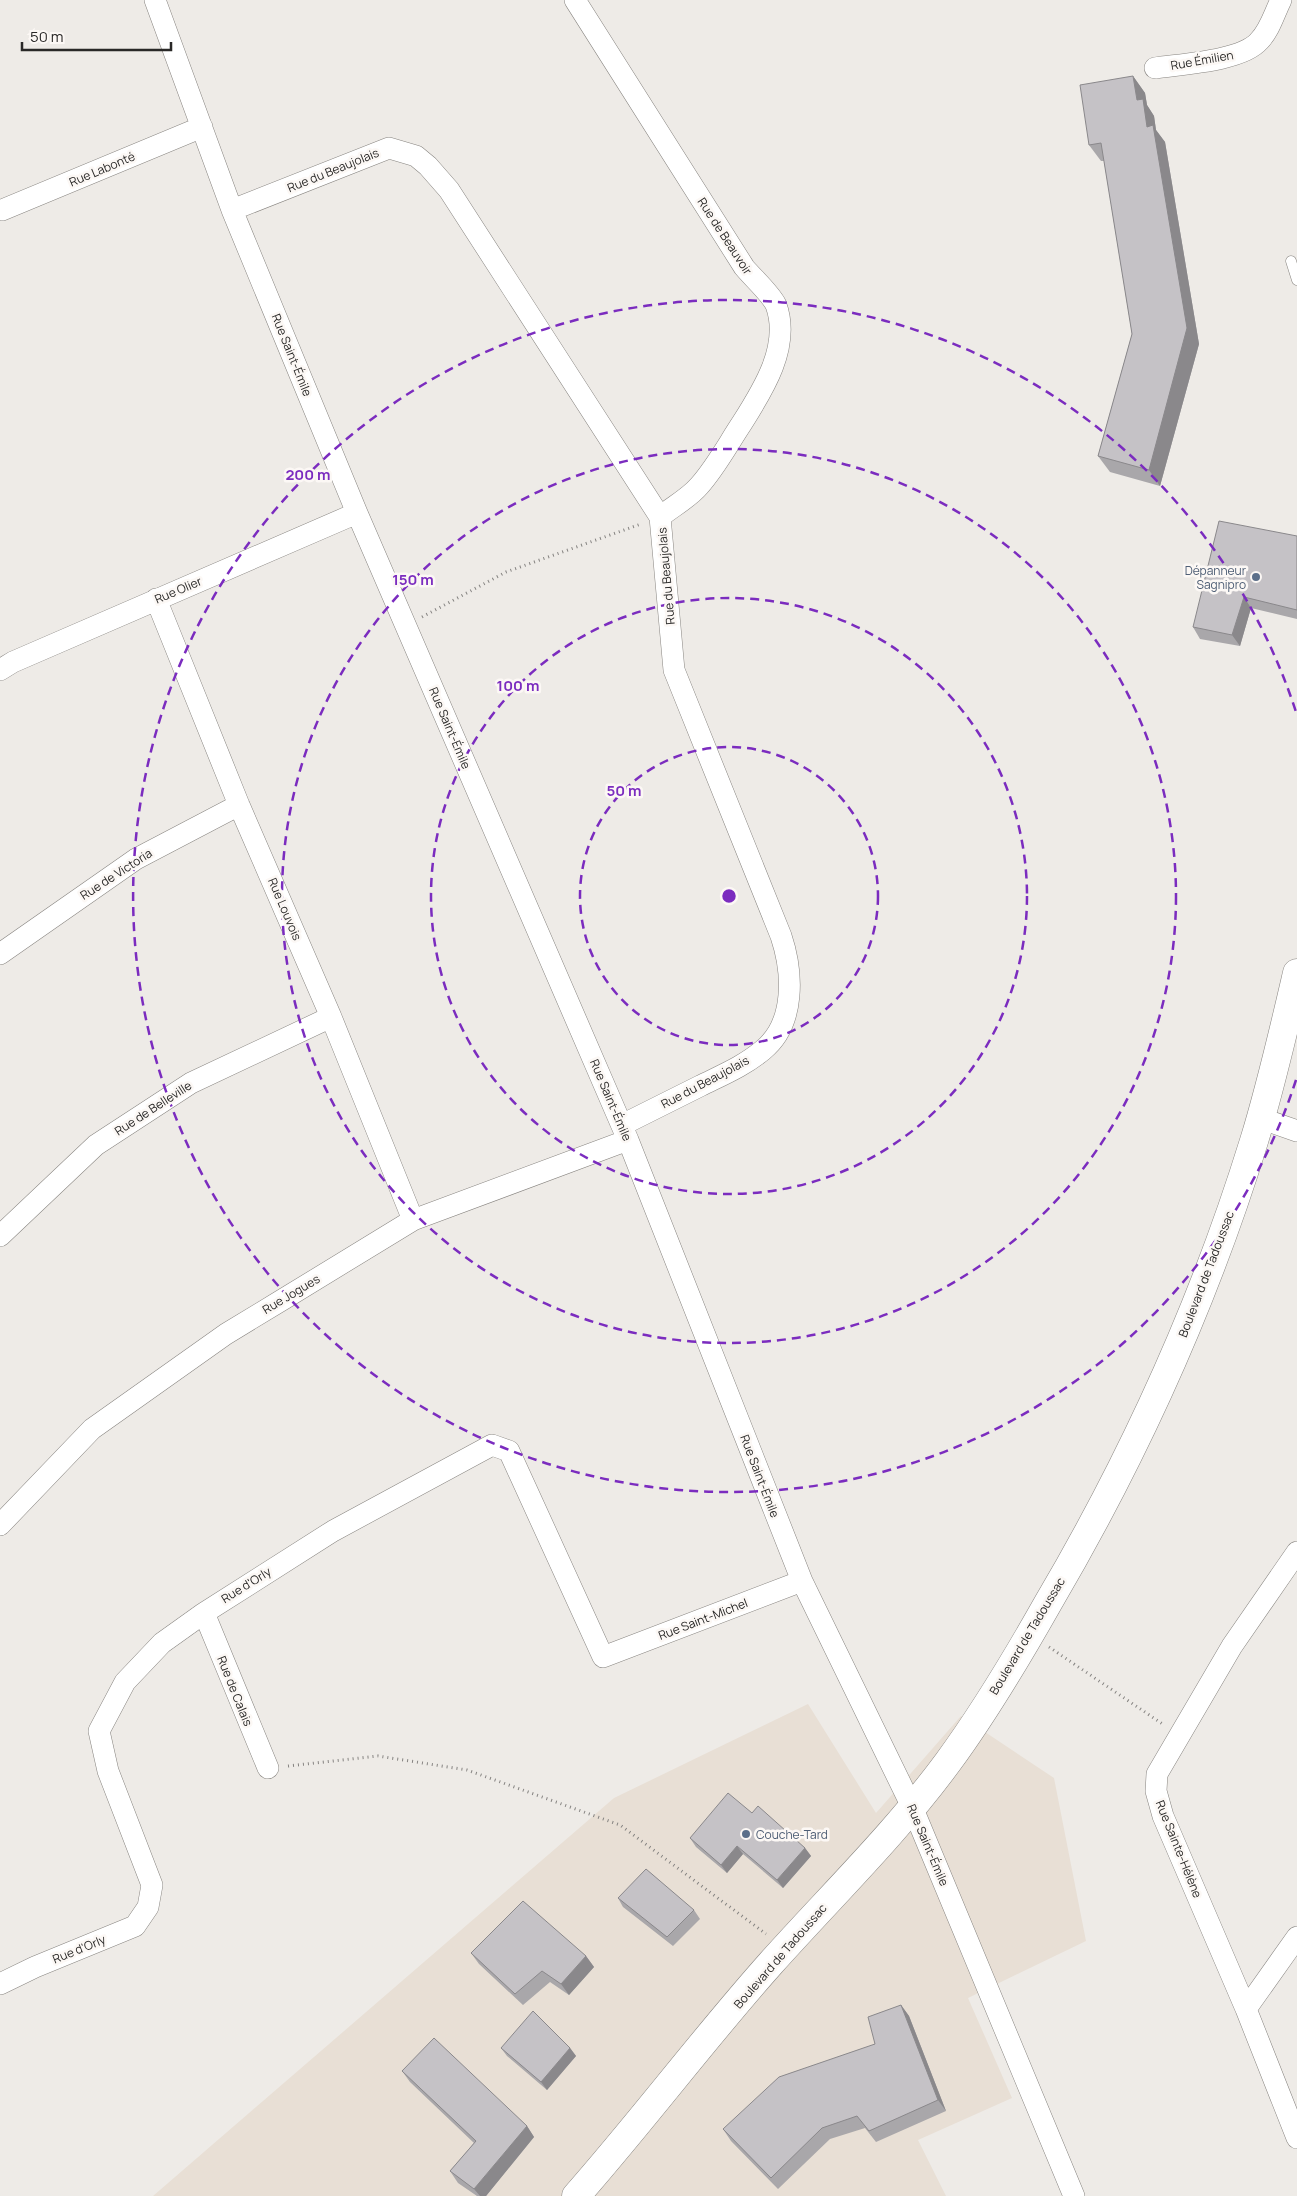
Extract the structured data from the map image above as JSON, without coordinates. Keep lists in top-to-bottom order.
{
  "streets": {
    "main road": ["Boulevard de Tadoussac"],
    "street": [
      "Rue Émilien",
      "Rue Labonté",
      "Rue du Beaujolais",
      "Rue de Beauvoir",
      "Rue Saint-Émile",
      "Rue Olier",
      "Rue de Victoria",
      "Rue Louvois",
      "Rue de Belleville",
      "Rue Jogues",
      "Rue d'Orly",
      "Rue Saint-Michel",
      "Rue de Calais",
      "Rue Sainte-Hélène"
    ]
  },
  "crossings": [
    ["Rue Labonté", "Rue Saint-Émile"],
    ["Rue du Beaujolais", "Rue de Beauvoir"],
    ["Rue du Beaujolais", "Rue Saint-Émile"],
    ["Rue du Beaujolais", "Rue Jogues"],
    ["Rue Saint-Émile", "Rue Olier"],
    ["Rue Saint-Émile", "Boulevard de Tadoussac"],
    ["Rue Saint-Émile", "Rue Jogues"],
    ["Rue Saint-Émile", "Rue Saint-Michel"],
    ["Rue Olier", "Rue Louvois"],
    ["Rue de Victoria", "Rue Louvois"],
    ["Rue Louvois", "Rue de Belleville"],
    ["Rue Louvois", "Rue Jogues"],
    ["Rue d'Orly", "Rue Saint-Michel"],
    ["Rue d'Orly", "Rue de Calais"]
  ],
  "places": ["Dépanneur Sagnipro", "Couche-Tard"],
  "scale_bar": "50 m",
  "rings": [
    "200 m",
    "150 m",
    "100 m",
    "50 m"
  ]
}
